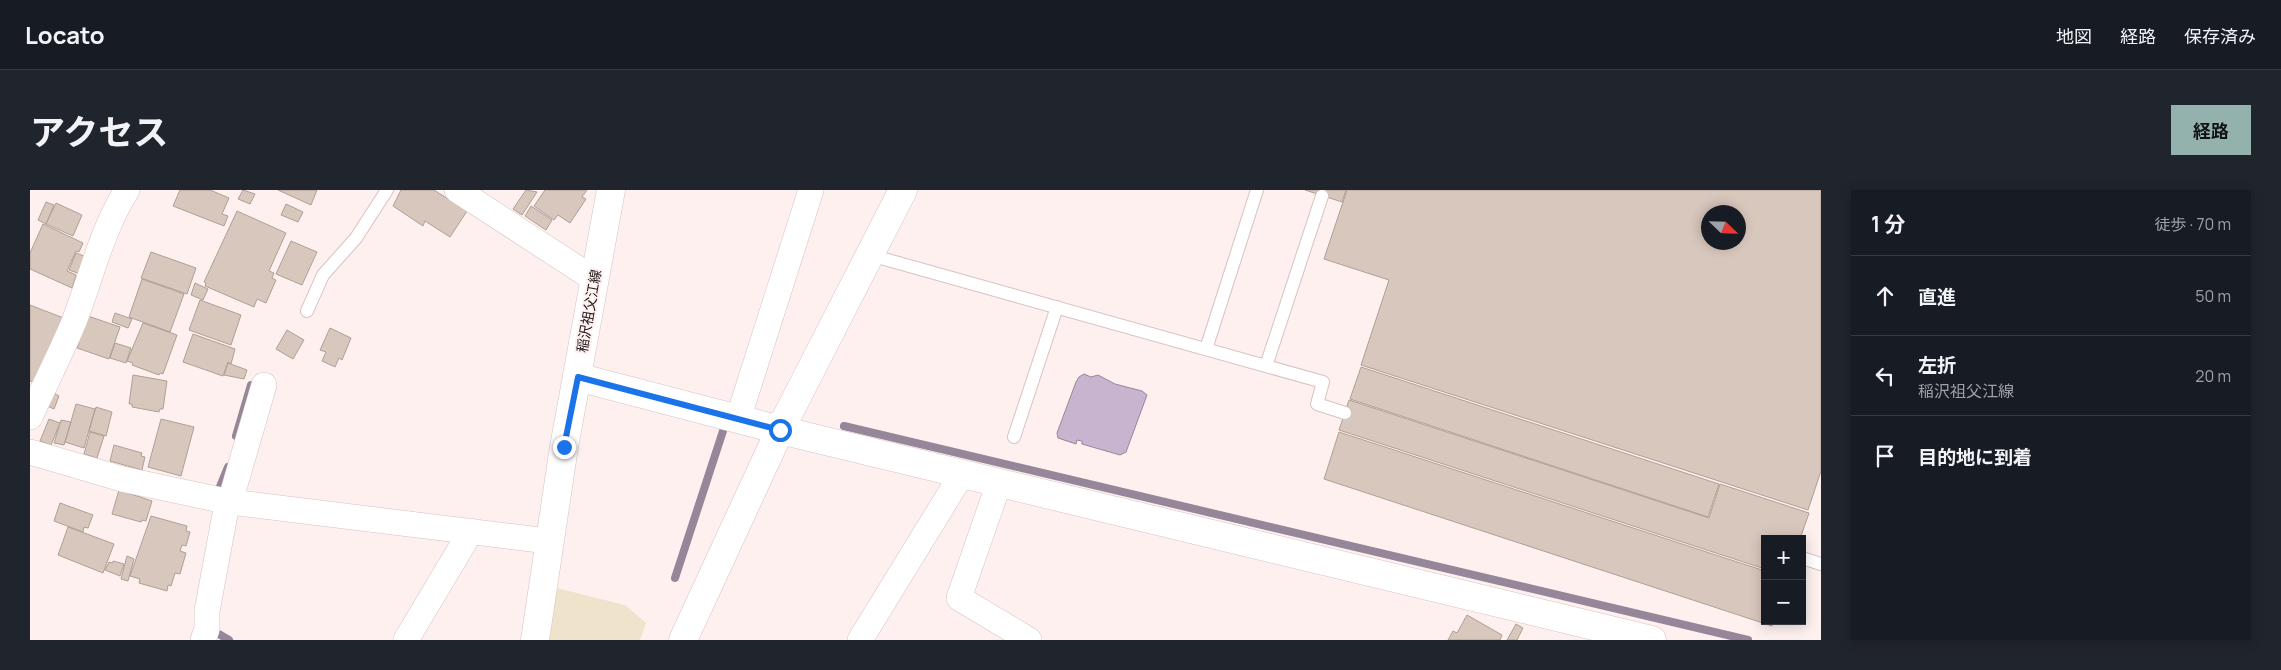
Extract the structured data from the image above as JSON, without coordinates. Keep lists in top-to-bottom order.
{
  "streets": {
    "street": ["稲沢祖父江線"]
  },
  "north": "bottom right",
  "page": {
    "header": "Locato",
    "nav": ["地図", "経路", "保存済み"],
    "title": "アクセス",
    "buttons": "経路",
    "heading": ["1 分", "徒歩 · 70 m"],
    "list": [
      ["直進", "50 m"],
      ["左折", "稲沢祖父江線", "20 m"],
      "目的地に到着"
    ],
    "map_buttons": ["+", "−"]
  }
}
